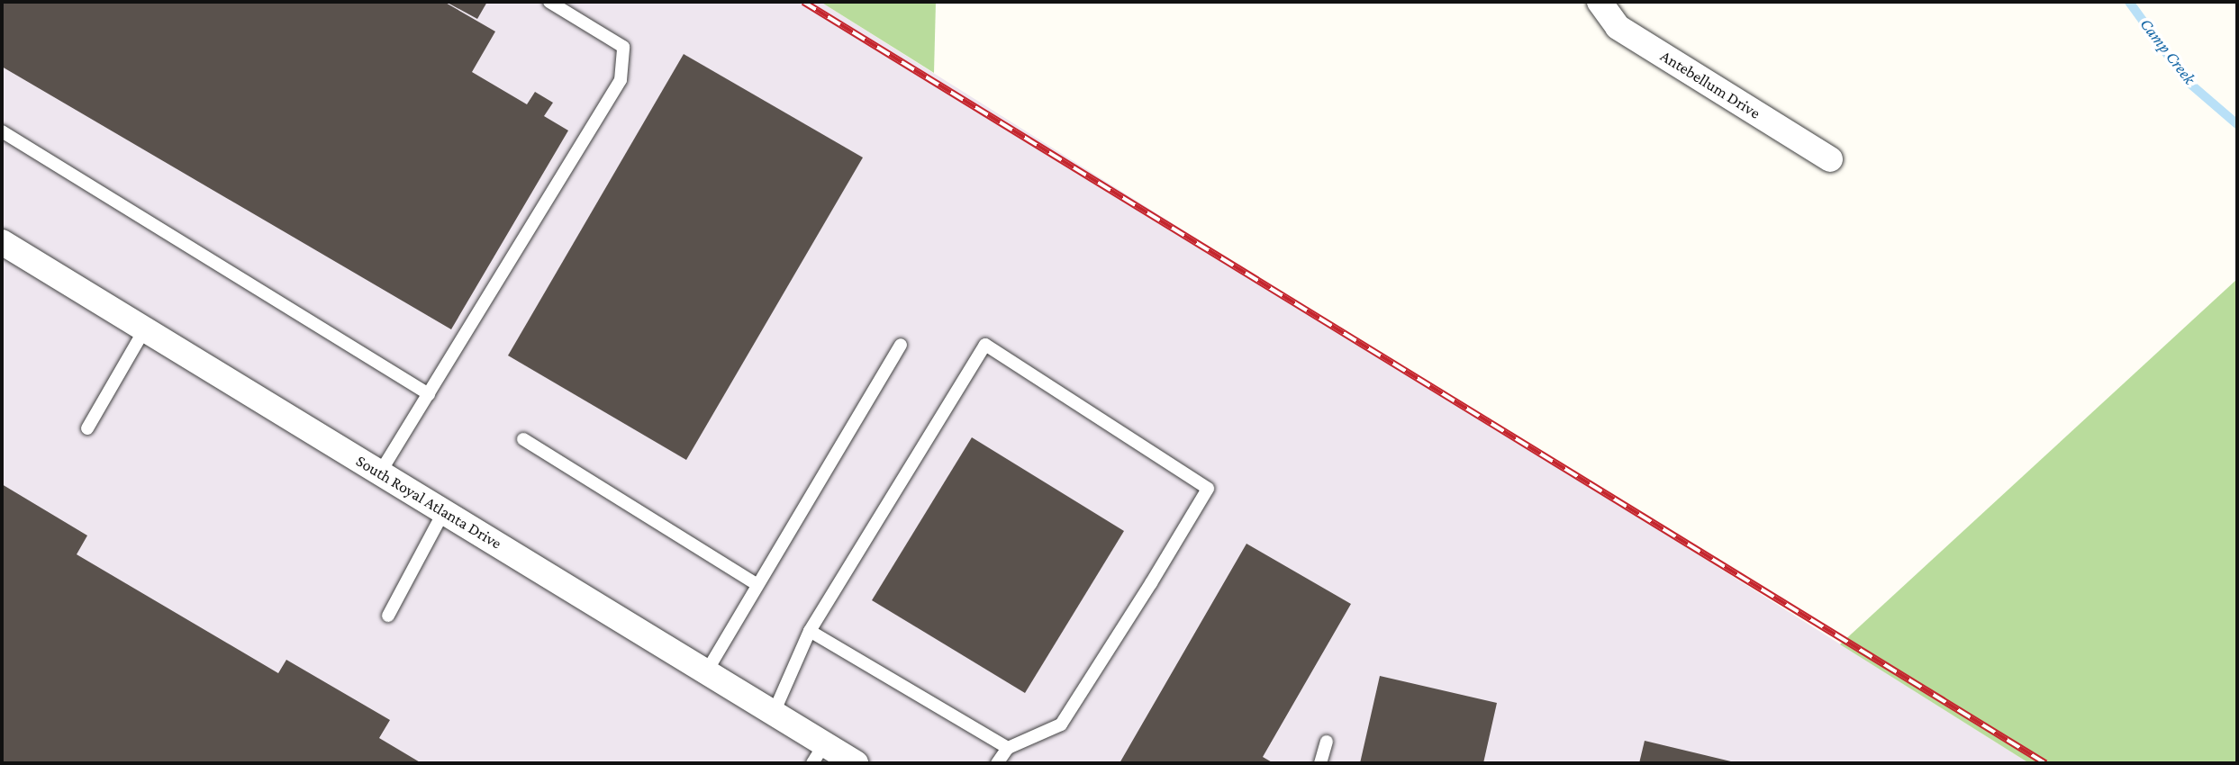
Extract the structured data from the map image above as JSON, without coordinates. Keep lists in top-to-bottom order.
{
  "streets": {
    "street": ["Antebellum Drive", "South Royal Atlanta Drive"]
  },
  "water": ["Camp Creek"]
}
